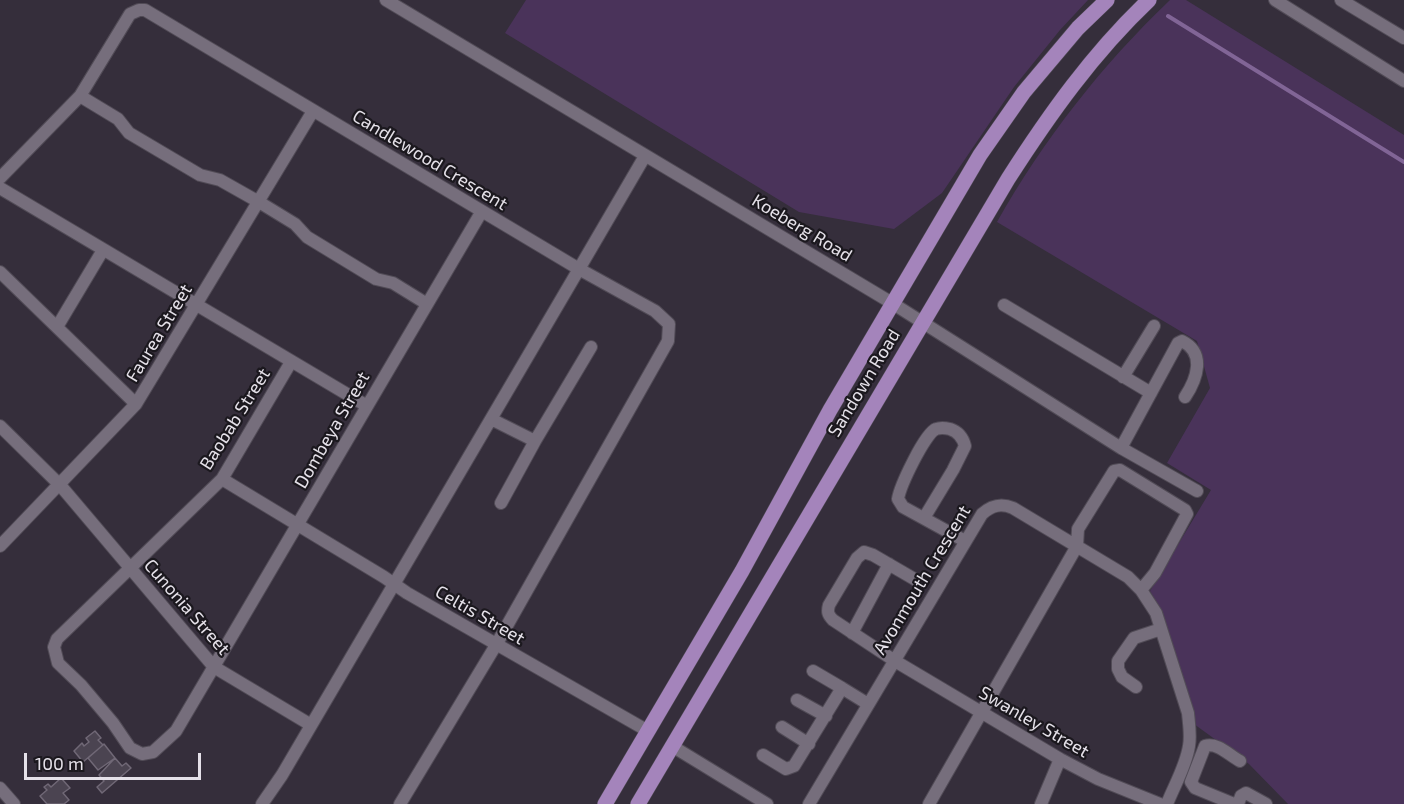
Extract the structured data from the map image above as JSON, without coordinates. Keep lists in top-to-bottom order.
{
  "streets": {
    "main road": ["Sandown Road"],
    "street": [
      "Candlewood Crescent",
      "Koeberg Road",
      "Faurea Street",
      "Baobab Street",
      "Dombeya Street",
      "Avonmouth Crescent",
      "Cunonia Street",
      "Celtis Street",
      "Swanley Street"
    ]
  },
  "crossings": [
    ["Candlewood Crescent", "Faurea Street"],
    ["Candlewood Crescent", "Dombeya Street"],
    ["Candlewood Crescent", "Celtis Street"],
    ["Koeberg Road", "Sandown Road"],
    ["Faurea Street", "Cunonia Street"],
    ["Sandown Road", "Celtis Street"],
    ["Baobab Street", "Dombeya Street"],
    ["Baobab Street", "Cunonia Street"],
    ["Baobab Street", "Celtis Street"],
    ["Dombeya Street", "Cunonia Street"],
    ["Dombeya Street", "Celtis Street"],
    ["Avonmouth Crescent", "Swanley Street"]
  ],
  "scale_bar": "100 m"
}
